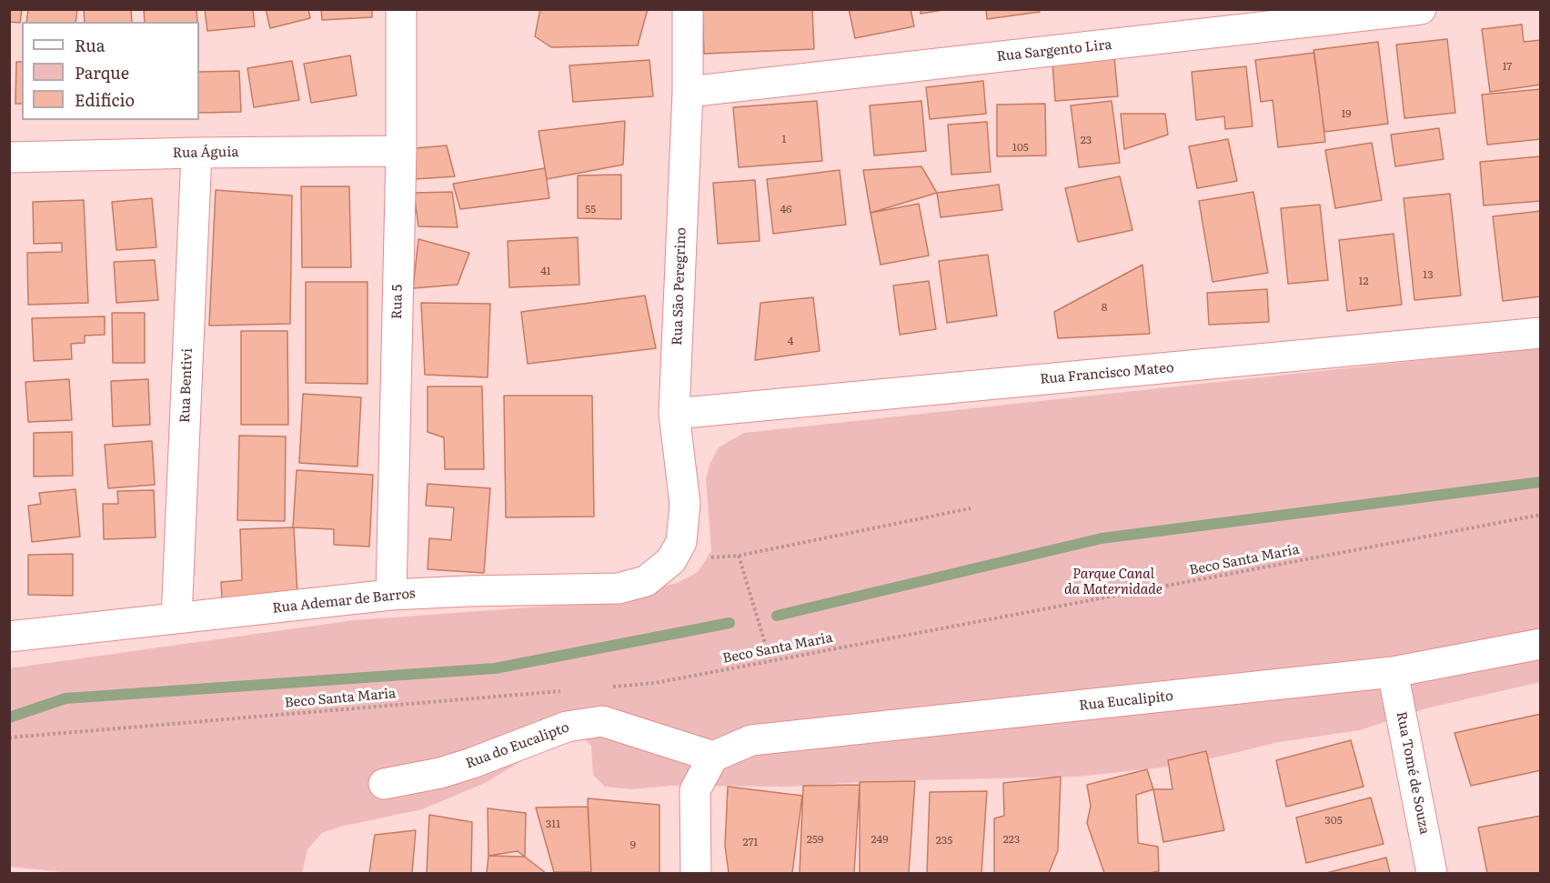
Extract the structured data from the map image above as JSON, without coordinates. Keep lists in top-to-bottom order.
{
  "streets": {
    "street": [
      "Rua Sargento Lira",
      "Rua Águia",
      "Rua São Peregrino",
      "Rua 5",
      "Rua Francisco Mateo",
      "Rua Bentivi",
      "Rua Ademar de Barros",
      "Rua Eucalipito",
      "Rua do Eucalipto",
      "Rua Tomé de Souza"
    ],
    "path": ["Beco Santa Maria"]
  },
  "crossings": [
    ["Rua Sargento Lira", "Rua São Peregrino"],
    ["Rua Águia", "Rua 5"],
    ["Rua Águia", "Rua Bentivi"],
    ["Rua São Peregrino", "Rua Francisco Mateo"],
    ["Rua São Peregrino", "Rua Ademar de Barros"],
    ["Rua 5", "Rua Ademar de Barros"],
    ["Rua Bentivi", "Rua Ademar de Barros"],
    ["Rua Eucalipito", "Rua do Eucalipto"],
    ["Rua Eucalipito", "Rua Tomé de Souza"]
  ],
  "parks": ["Parque Canal da Maternidade"],
  "house_numbers": [
    "17",
    "19",
    "1",
    "23",
    "105",
    "55",
    "46",
    "41",
    "13",
    "12",
    "8",
    "4",
    "305",
    "311",
    "259",
    "249",
    "223",
    "235",
    "271",
    "9"
  ],
  "legend": ["Rua", "Parque", "Edifício"]
}
